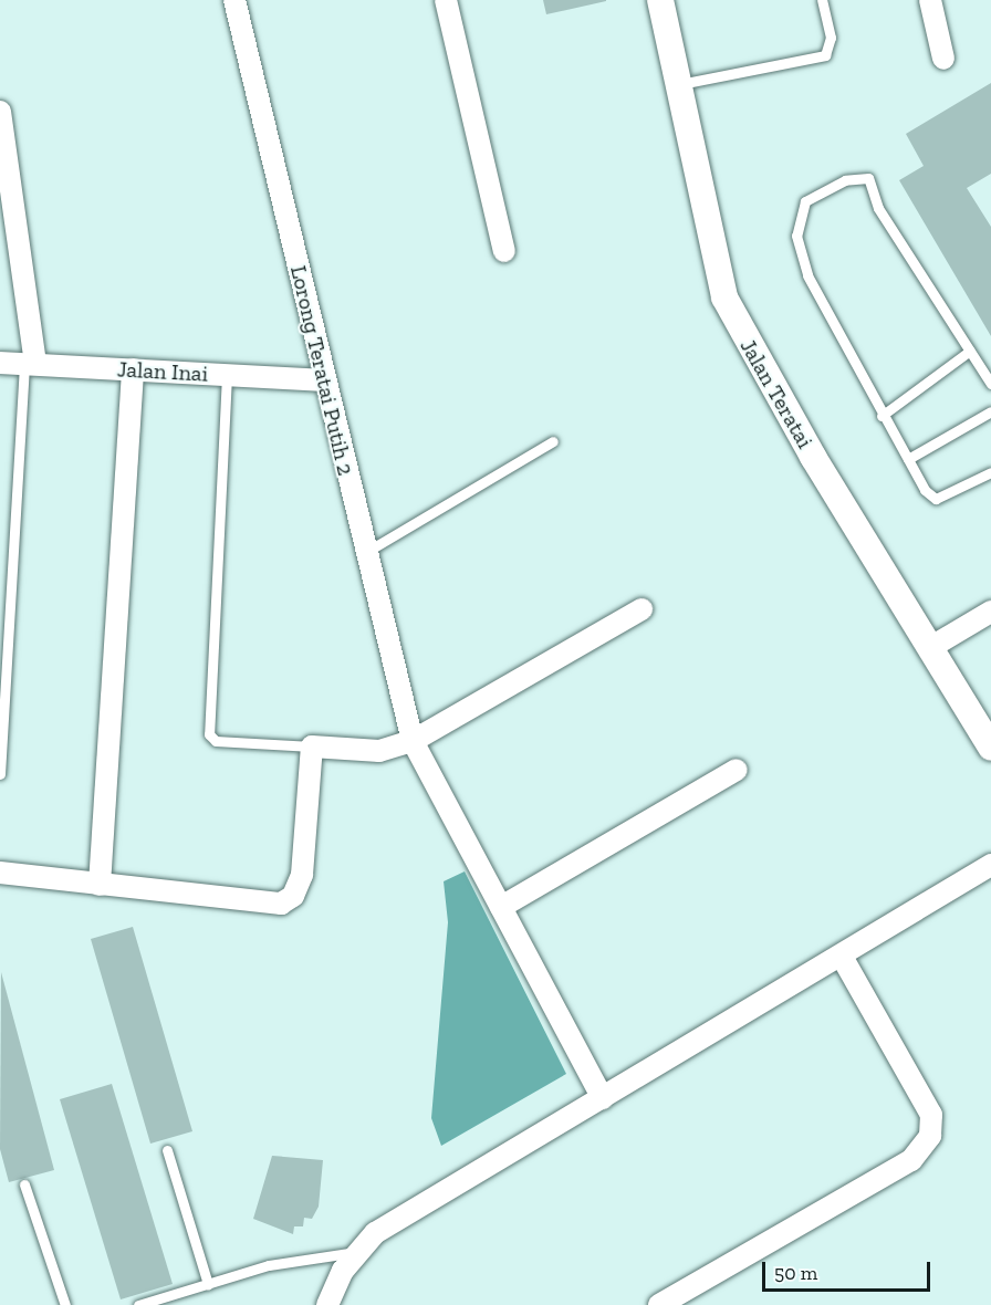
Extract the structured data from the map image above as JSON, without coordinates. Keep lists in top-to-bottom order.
{
  "streets": {
    "street": ["Lorong Teratai Putih 2", "Jalan Inai", "Jalan Teratai"]
  },
  "crossings": [
    ["Lorong Teratai Putih 2", "Jalan Inai"]
  ],
  "scale_bar": "50 m"
}
